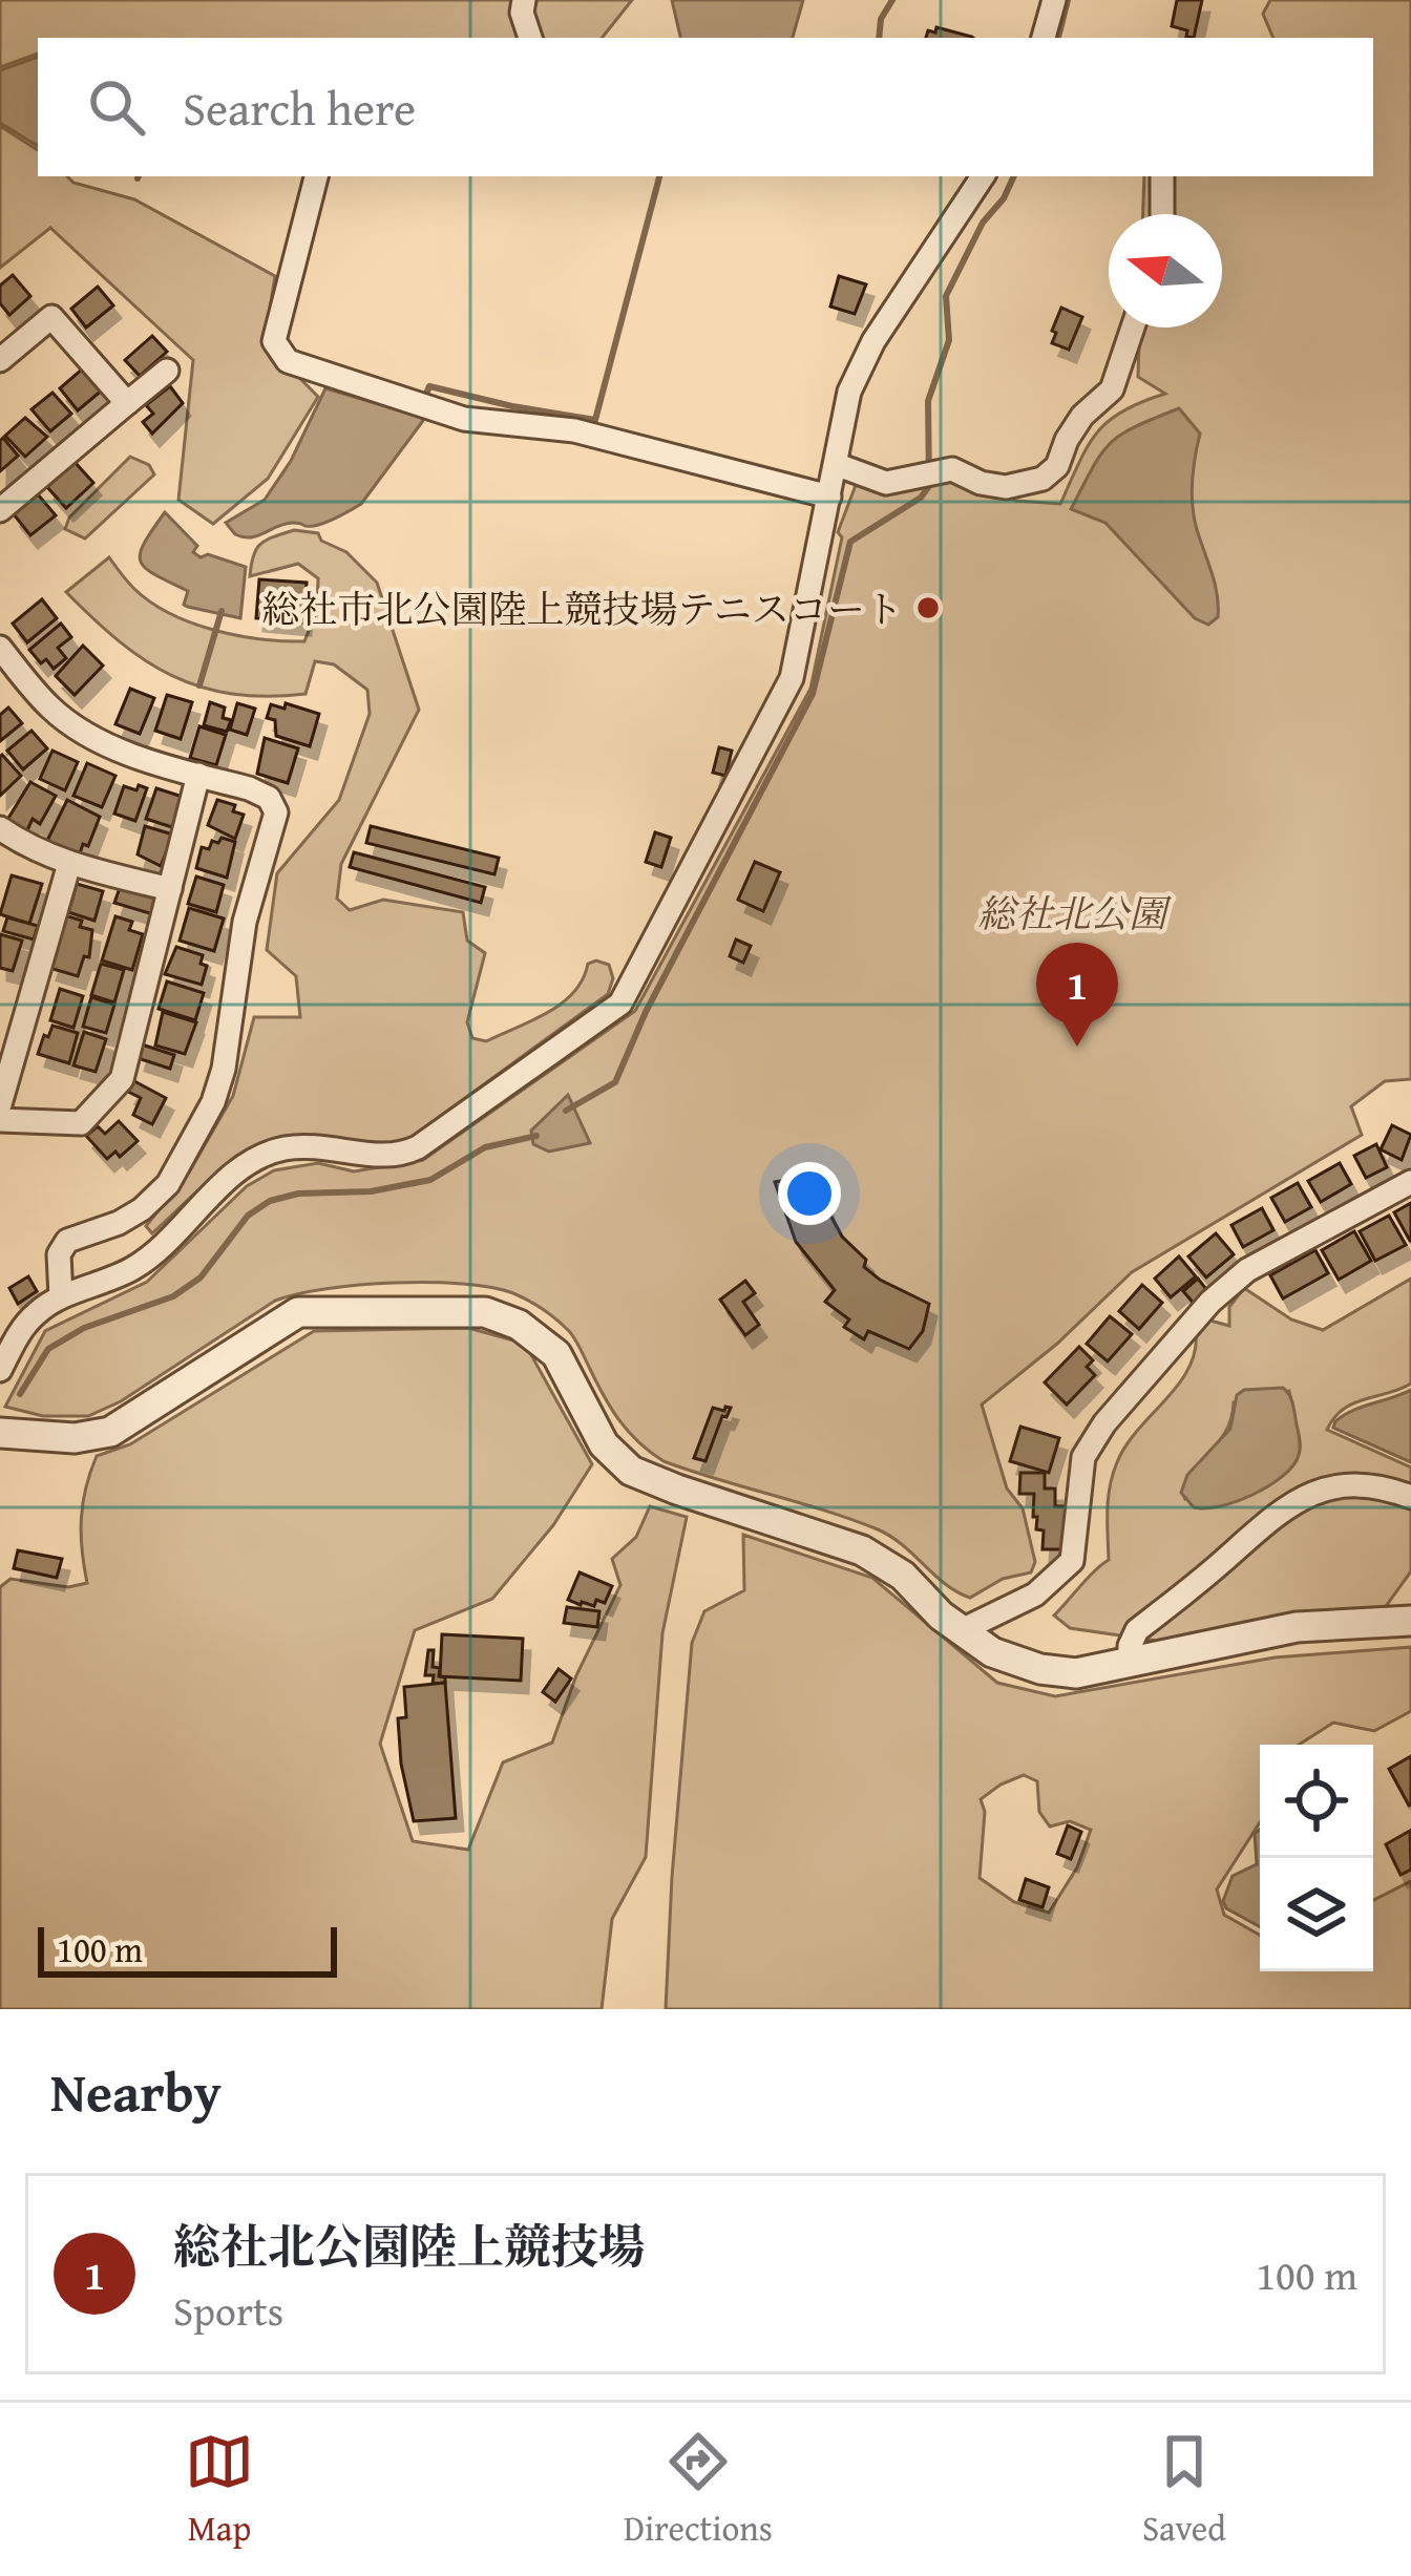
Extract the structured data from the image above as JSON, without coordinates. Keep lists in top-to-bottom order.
{
  "parks": ["総社北公園"],
  "places": ["総社市北公園陸上競技場テニスコート"],
  "scale_bar": "100 m",
  "north": "left",
  "page": {
    "search": "Search here",
    "pins": "1",
    "scale": "100 m",
    "heading": "Nearby",
    "list": [
      {
        "mark": "1",
        "name": "総社北公園陸上競技場",
        "note": "Sports",
        "value": "100 m"
      }
    ],
    "nav": ["Map", "Directions", "Saved"]
  }
}
